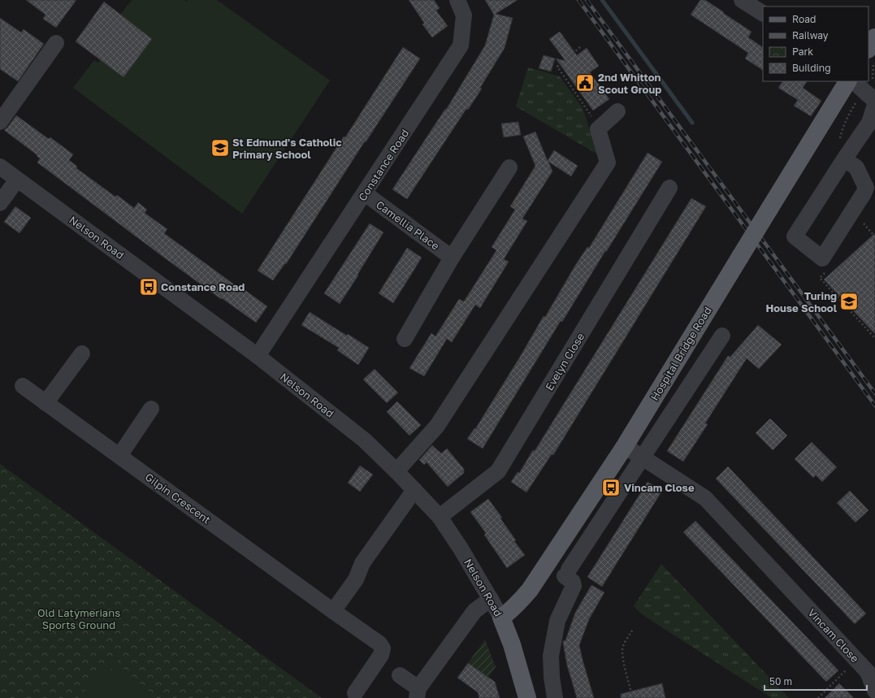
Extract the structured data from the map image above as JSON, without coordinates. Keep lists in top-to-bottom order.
{
  "streets": {
    "main road": ["Nelson Road", "Hospital Bridge Road"],
    "street": [
      "Constance Road",
      "Camellia Place",
      "Evelyn Close",
      "Gilpin Crescent",
      "Vincam Close"
    ]
  },
  "crossings": [
    ["Constance Road", "Camellia Place"],
    ["Constance Road", "Nelson Road"],
    ["Nelson Road", "Hospital Bridge Road"],
    ["Nelson Road", "Evelyn Close"],
    ["Hospital Bridge Road", "Vincam Close"]
  ],
  "parks": ["Old Latymerians Sports Ground"],
  "places": {
    "public building": ["2nd Whitton Scout Group"],
    "school or university": ["St Edmund's Catholic Primary School", "Turing House School"],
    "bus stop": ["Constance Road", "Vincam Close"]
  },
  "legend": [
    "Road",
    "Railway",
    "Park",
    "Building"
  ],
  "scale_bar": "50 m"
}
